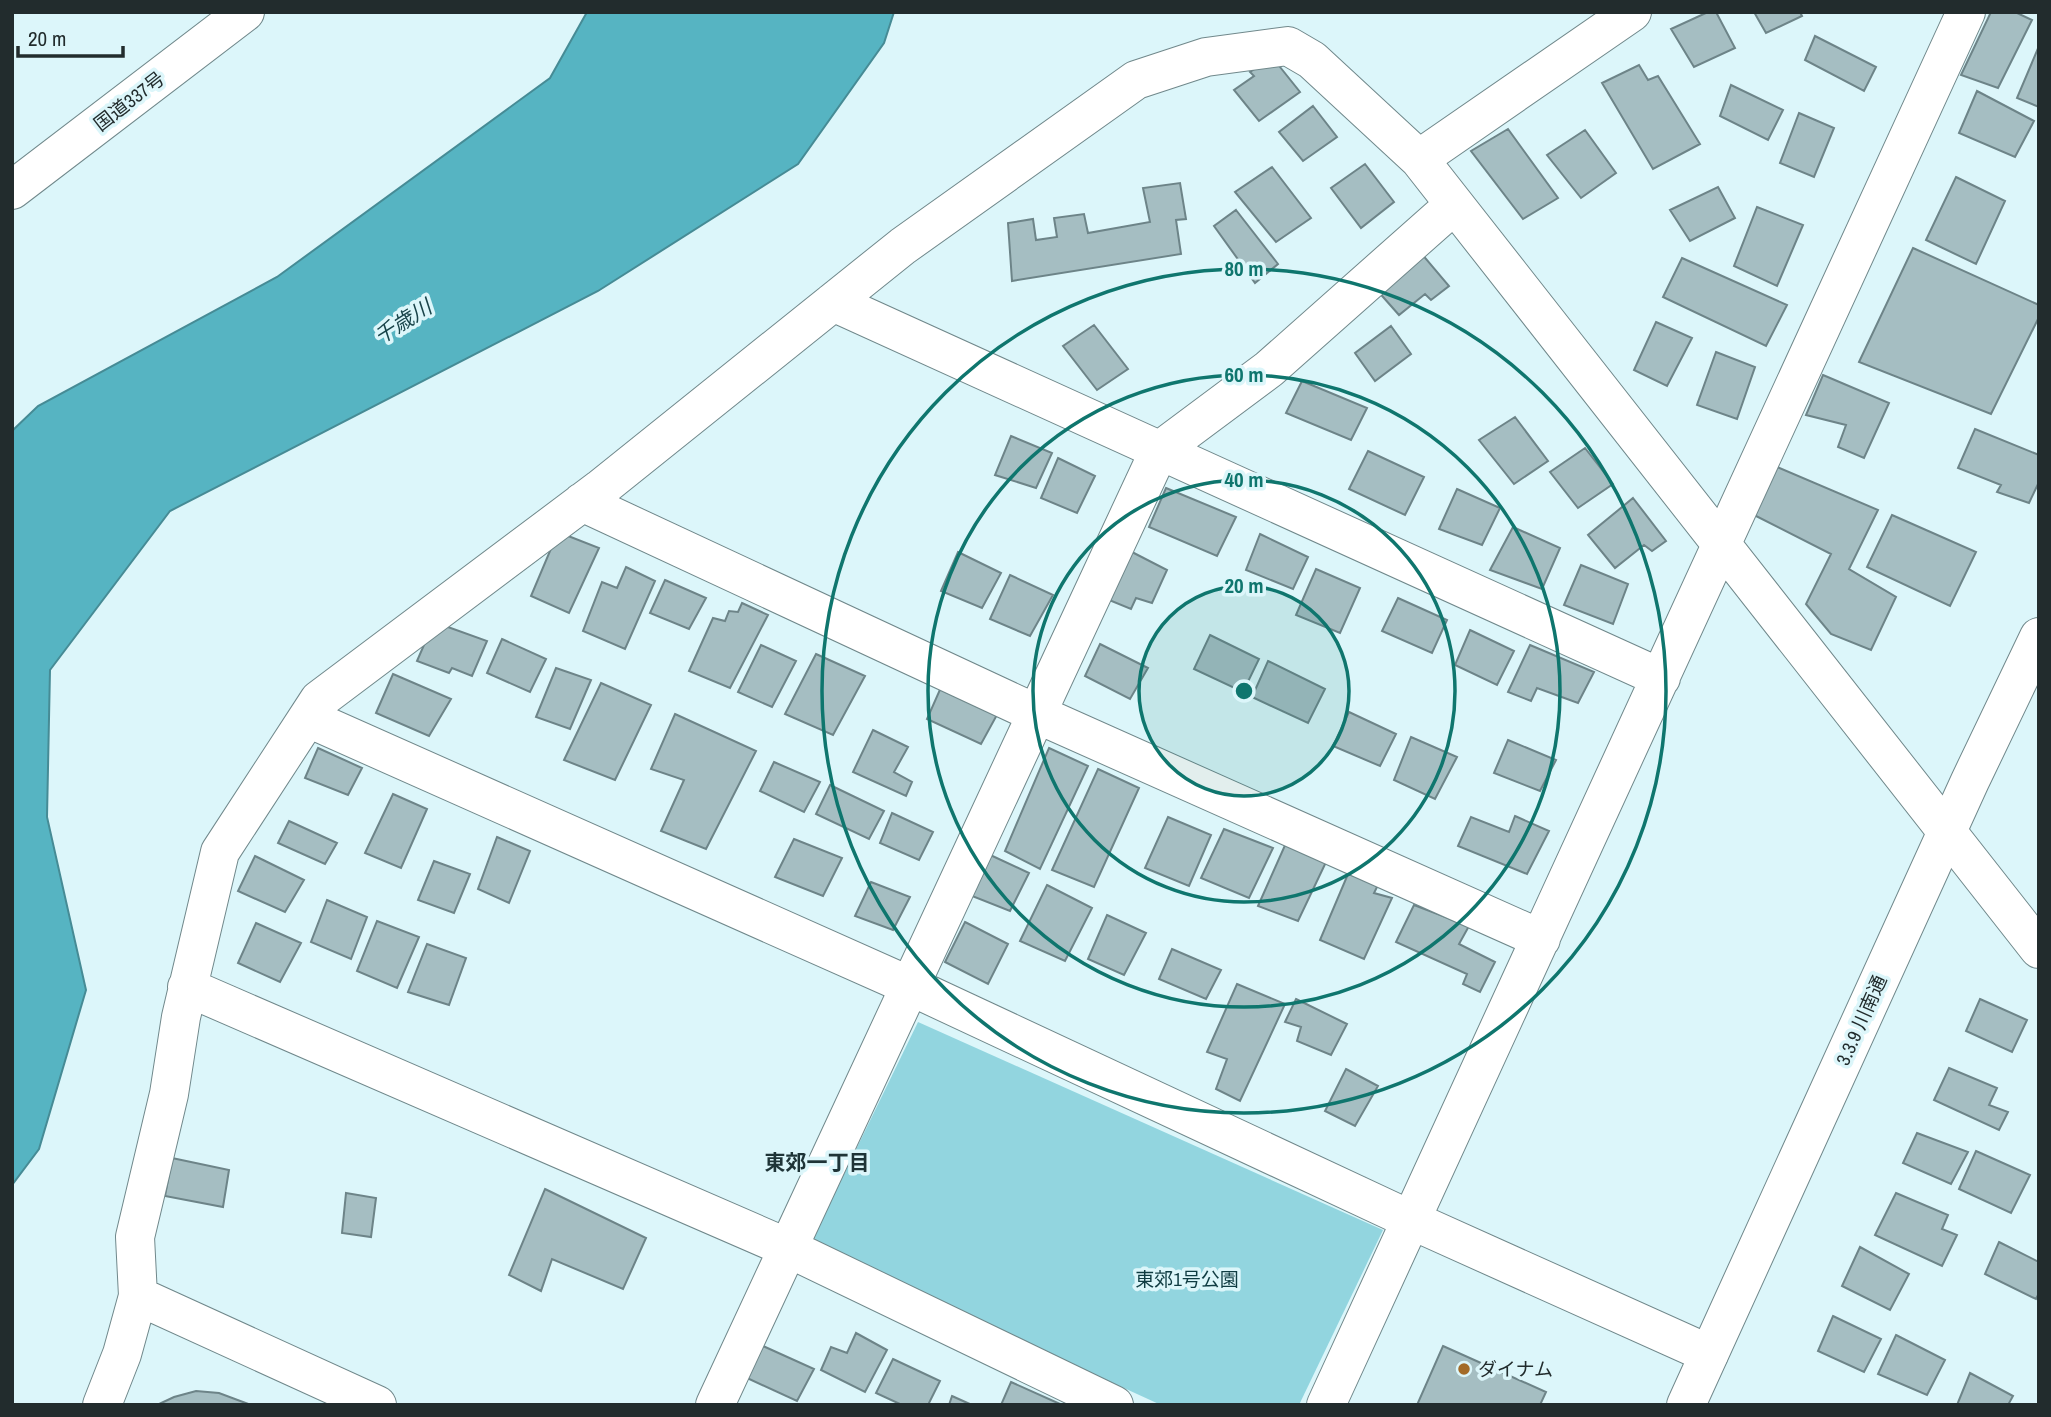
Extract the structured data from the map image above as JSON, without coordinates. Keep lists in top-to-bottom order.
{
  "streets": {
    "main road": ["国道337号", "3.3.9 川南通"]
  },
  "districts": ["東郊一丁目"],
  "water": ["千歳川"],
  "parks": ["東郊1号公園"],
  "places": ["ダイナム"],
  "scale_bar": "20 m",
  "rings": [
    "80 m",
    "60 m",
    "40 m",
    "20 m"
  ]
}
